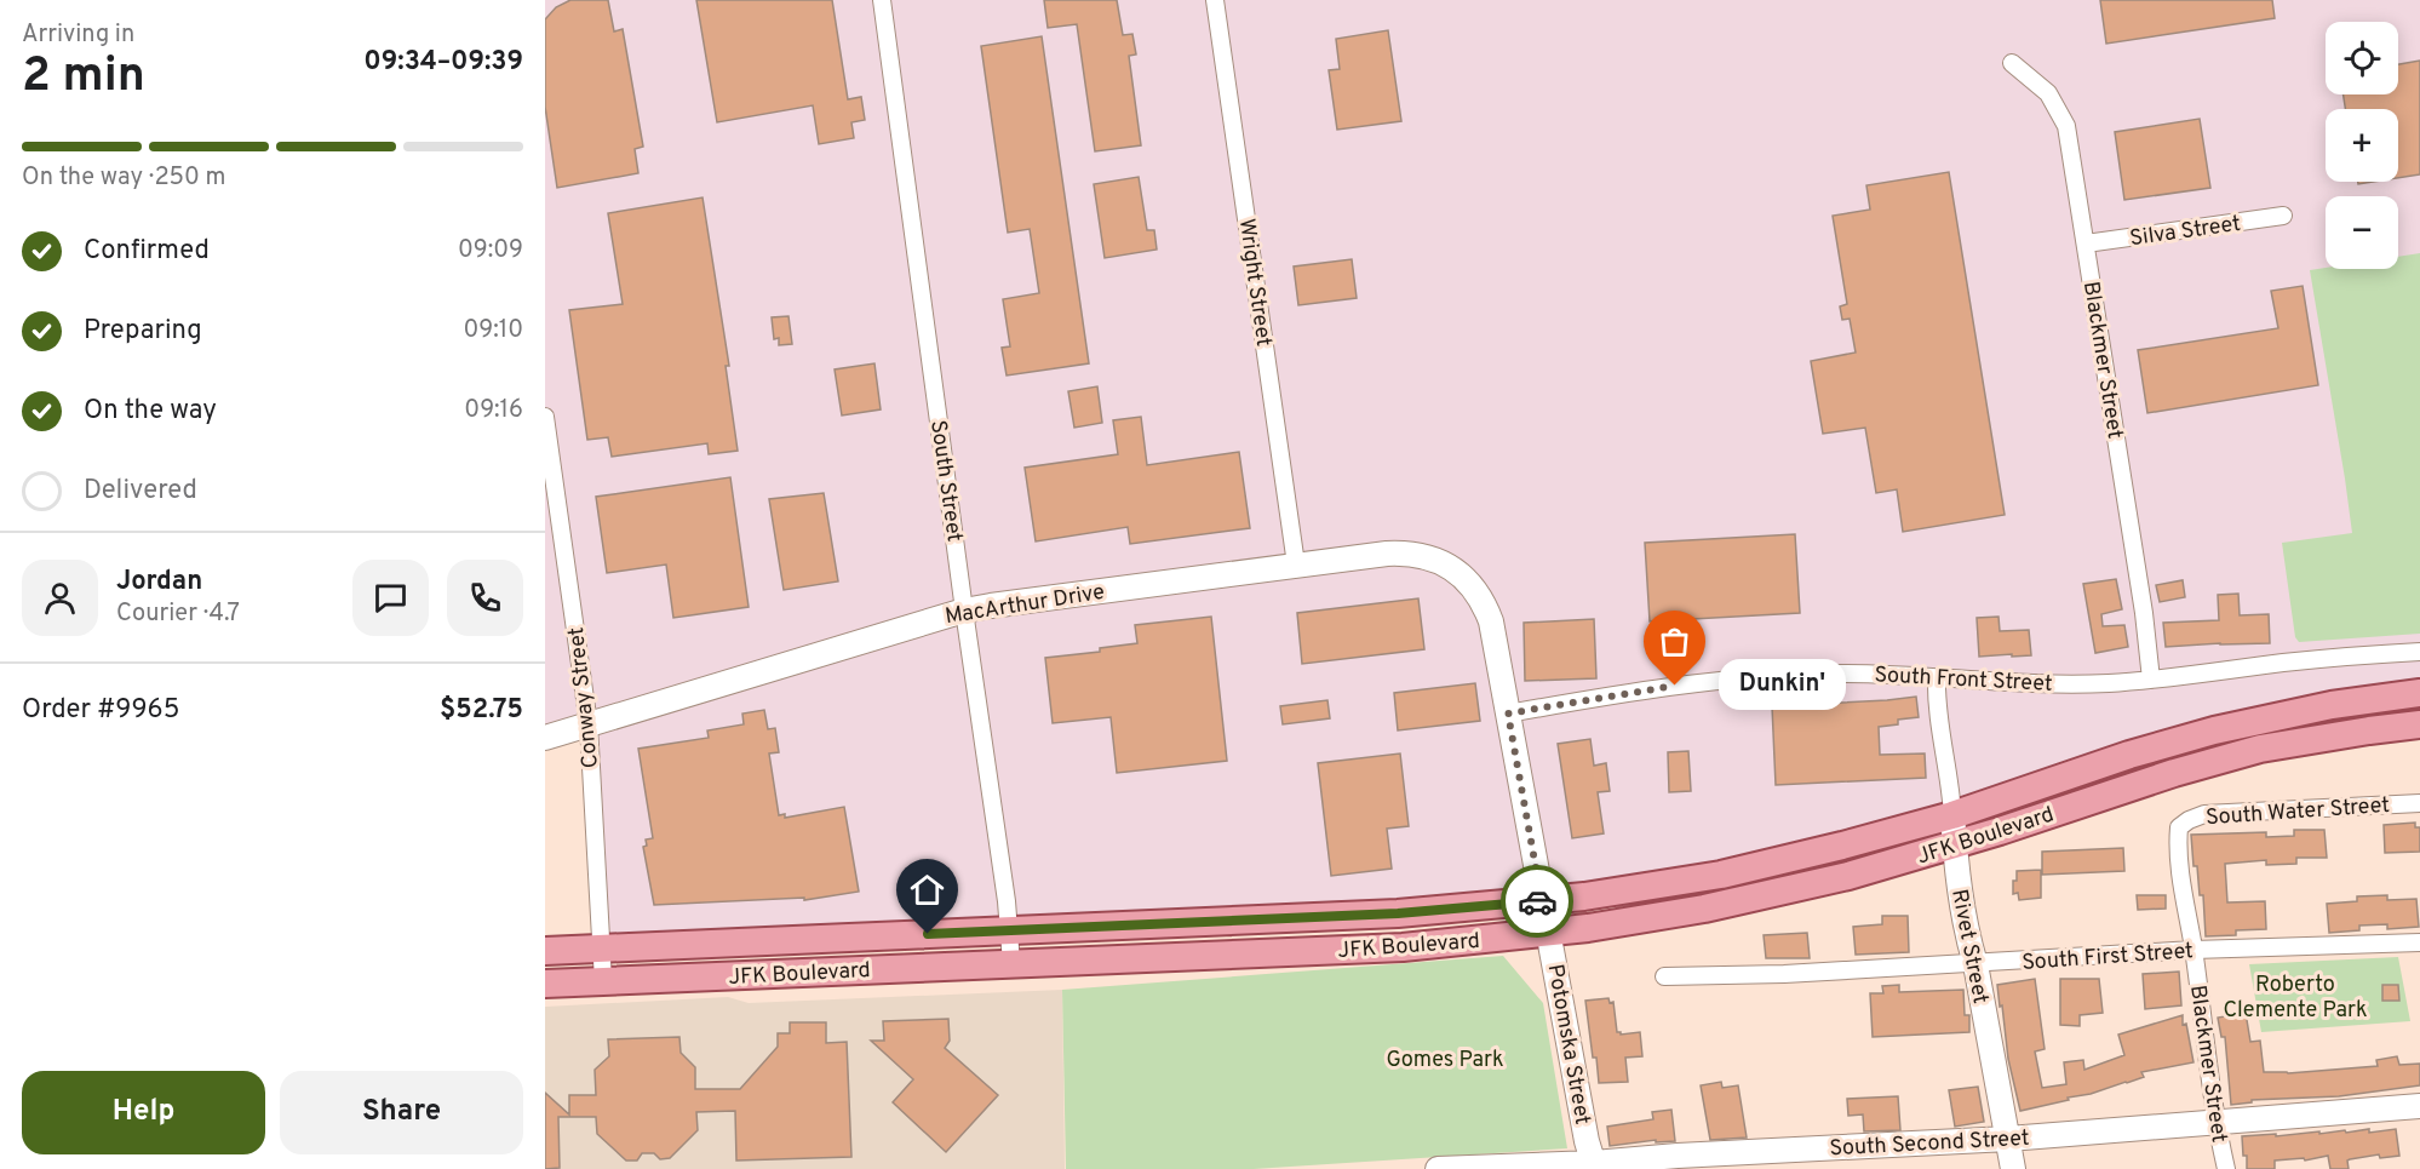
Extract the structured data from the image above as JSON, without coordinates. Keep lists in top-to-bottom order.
{
  "streets": {
    "main road": ["JFK Boulevard"],
    "street": [
      "Silva Street",
      "Wright Street",
      "Blackmer Street",
      "South Street",
      "MacArthur Drive",
      "South Front Street",
      "Conway Street",
      "South Water Street",
      "Rivet Street",
      "South First Street",
      "Potomska Street",
      "South Second Street"
    ]
  },
  "crossings": [
    ["Silva Street", "Blackmer Street"],
    ["Wright Street", "MacArthur Drive"],
    ["Blackmer Street", "South Front Street"],
    ["Blackmer Street", "South Water Street"],
    ["Blackmer Street", "South First Street"],
    ["Blackmer Street", "South Second Street"],
    ["South Street", "MacArthur Drive"],
    ["South Street", "JFK Boulevard"],
    ["MacArthur Drive", "Conway Street"],
    ["MacArthur Drive", "Potomska Street"],
    ["South Front Street", "Rivet Street"],
    ["South Front Street", "Potomska Street"],
    ["Conway Street", "JFK Boulevard"],
    ["JFK Boulevard", "Rivet Street"],
    ["JFK Boulevard", "Potomska Street"],
    ["Rivet Street", "South First Street"],
    ["Rivet Street", "South Second Street"],
    ["Potomska Street", "South Second Street"]
  ],
  "parks": ["Roberto Clemente Park", "Gomes Park"],
  "places": ["Dunkin'"],
  "page": {
    "heading": ["2 min", "Arriving in", "09:34–09:39"],
    "panel": [
      "Jordan",
      "Courier · 4.7",
      "Order #9965",
      "$52.75"
    ],
    "map_buttons": ["+", "−"],
    "bar": "On the way · 250 m",
    "list": [
      ["Confirmed", "09:09"],
      ["Preparing", "09:10"],
      ["On the way", "09:16"],
      "Delivered"
    ],
    "bubble": "Dunkin'",
    "buttons": ["Help", "Share"]
  }
}
